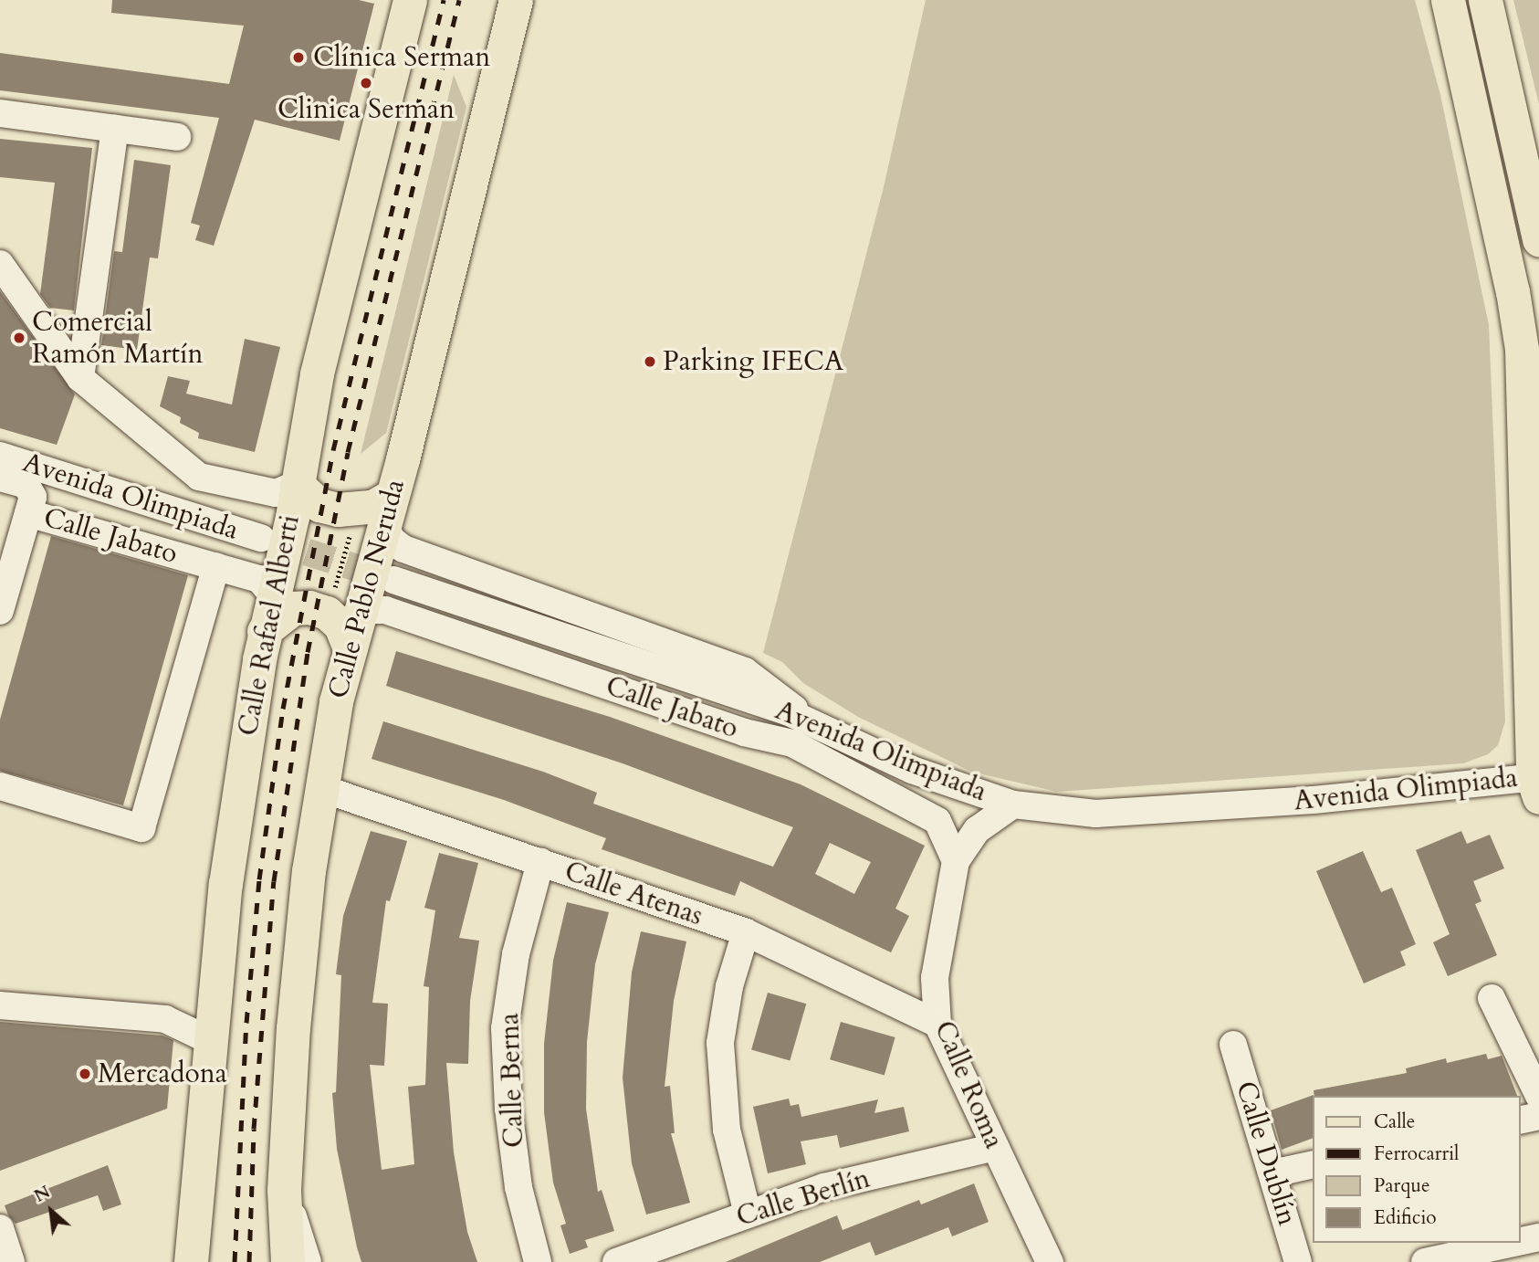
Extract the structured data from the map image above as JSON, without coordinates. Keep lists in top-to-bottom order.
{
  "streets": {
    "main road": ["Calle Pablo Neruda", "Calle Rafael Alberti"],
    "street": [
      "Avenida Olimpiada",
      "Calle Jabato",
      "Calle Atenas",
      "Calle Berna",
      "Calle Roma",
      "Calle Dublín",
      "Calle Berlín"
    ]
  },
  "crossings": [
    ["Calle Jabato", "Calle Pablo Neruda"],
    ["Calle Jabato", "Calle Rafael Alberti"],
    ["Calle Jabato", "Calle Roma"],
    ["Calle Pablo Neruda", "Calle Atenas"],
    ["Calle Atenas", "Calle Berna"],
    ["Calle Atenas", "Calle Roma"],
    ["Calle Roma", "Calle Berlín"]
  ],
  "places": [
    "Clínica Serman",
    "Clinica Serman",
    "Comercial Ramón Martín",
    "Parking IFECA",
    "Mercadona"
  ],
  "legend": [
    "Calle",
    "Ferrocarril",
    "Parque",
    "Edificio"
  ],
  "north": "top left"
}
